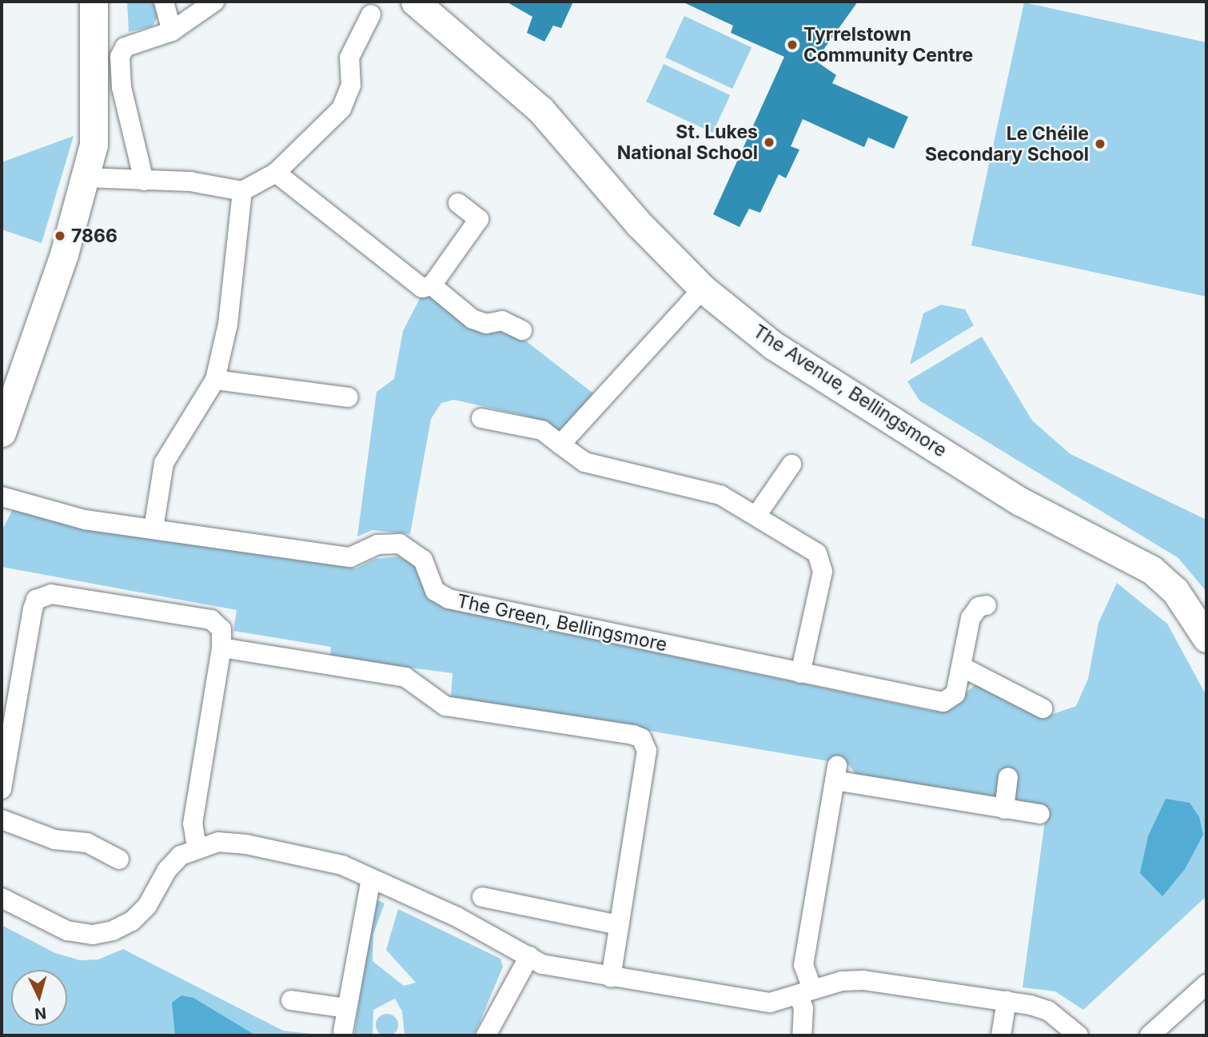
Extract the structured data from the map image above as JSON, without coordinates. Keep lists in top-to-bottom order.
{
  "streets": {
    "street": ["The Avenue, Bellingsmore", "The Green, Bellingsmore"]
  },
  "places": [
    "Tyrrelstown Community Centre",
    "St. Lukes National School",
    "Le Chéile Secondary School",
    "7866"
  ],
  "north": "bottom"
}
